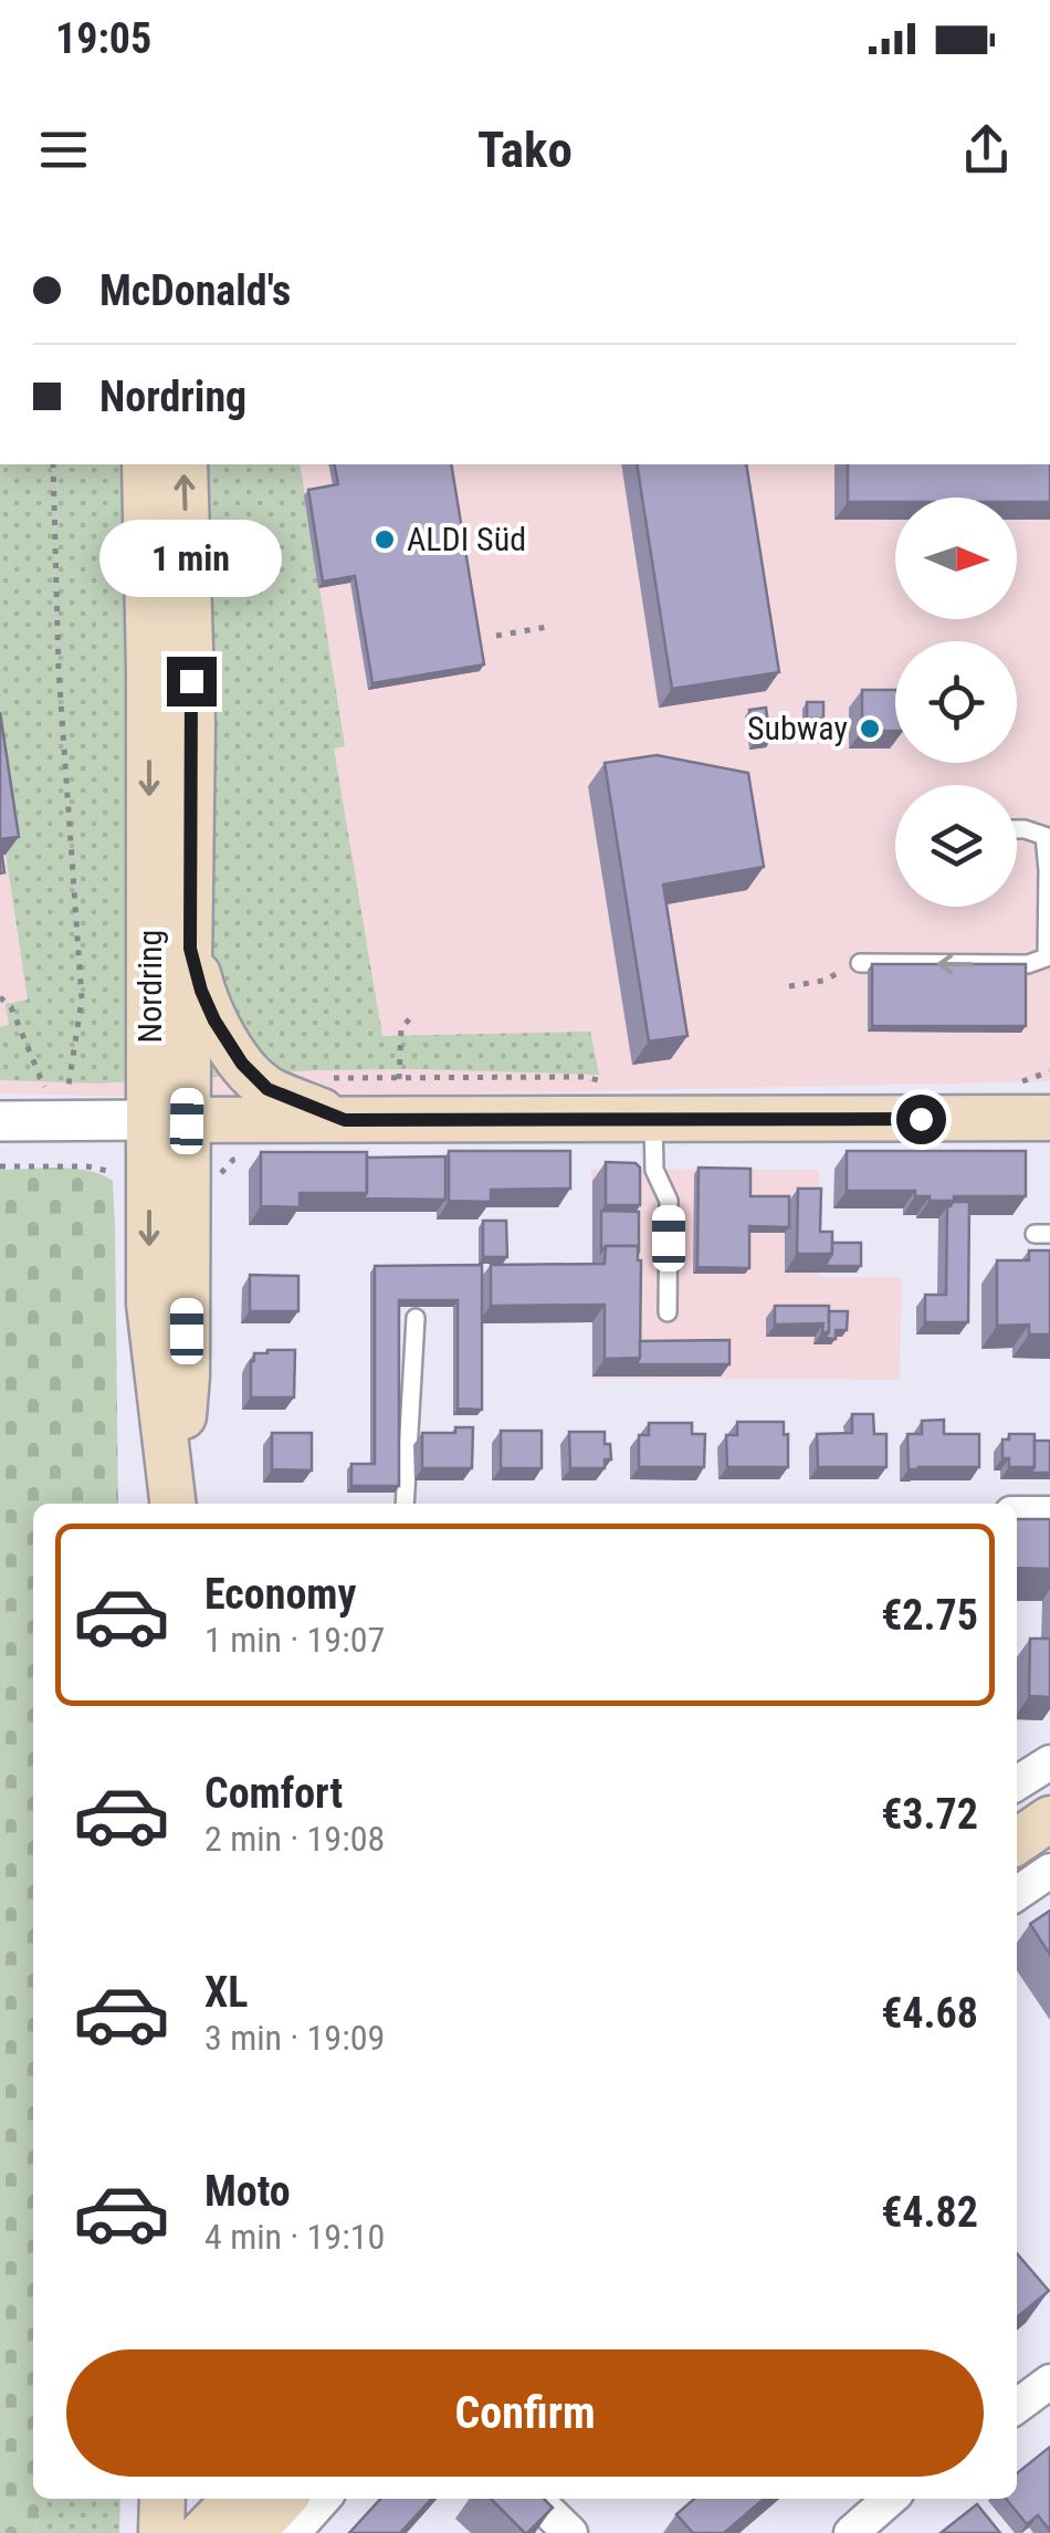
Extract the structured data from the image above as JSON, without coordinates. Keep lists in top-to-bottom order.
{
  "streets": {
    "main road": ["Nordring"]
  },
  "places": ["ALDI Süd", "Subway"],
  "north": "right",
  "page": {
    "status": "19:05",
    "header": "Tako",
    "banner": ["McDonald's", "Nordring"],
    "bubble": "1 min",
    "list": [
      {
        "name": "Economy",
        "note": "1 min · 19:07",
        "value": "€2.75"
      },
      {
        "name": "Comfort",
        "note": "2 min · 19:08",
        "value": "€3.72"
      },
      {
        "name": "XL",
        "note": "3 min · 19:09",
        "value": "€4.68"
      },
      {
        "name": "Moto",
        "note": "4 min · 19:10",
        "value": "€4.82"
      }
    ],
    "buttons": "Confirm"
  }
}
